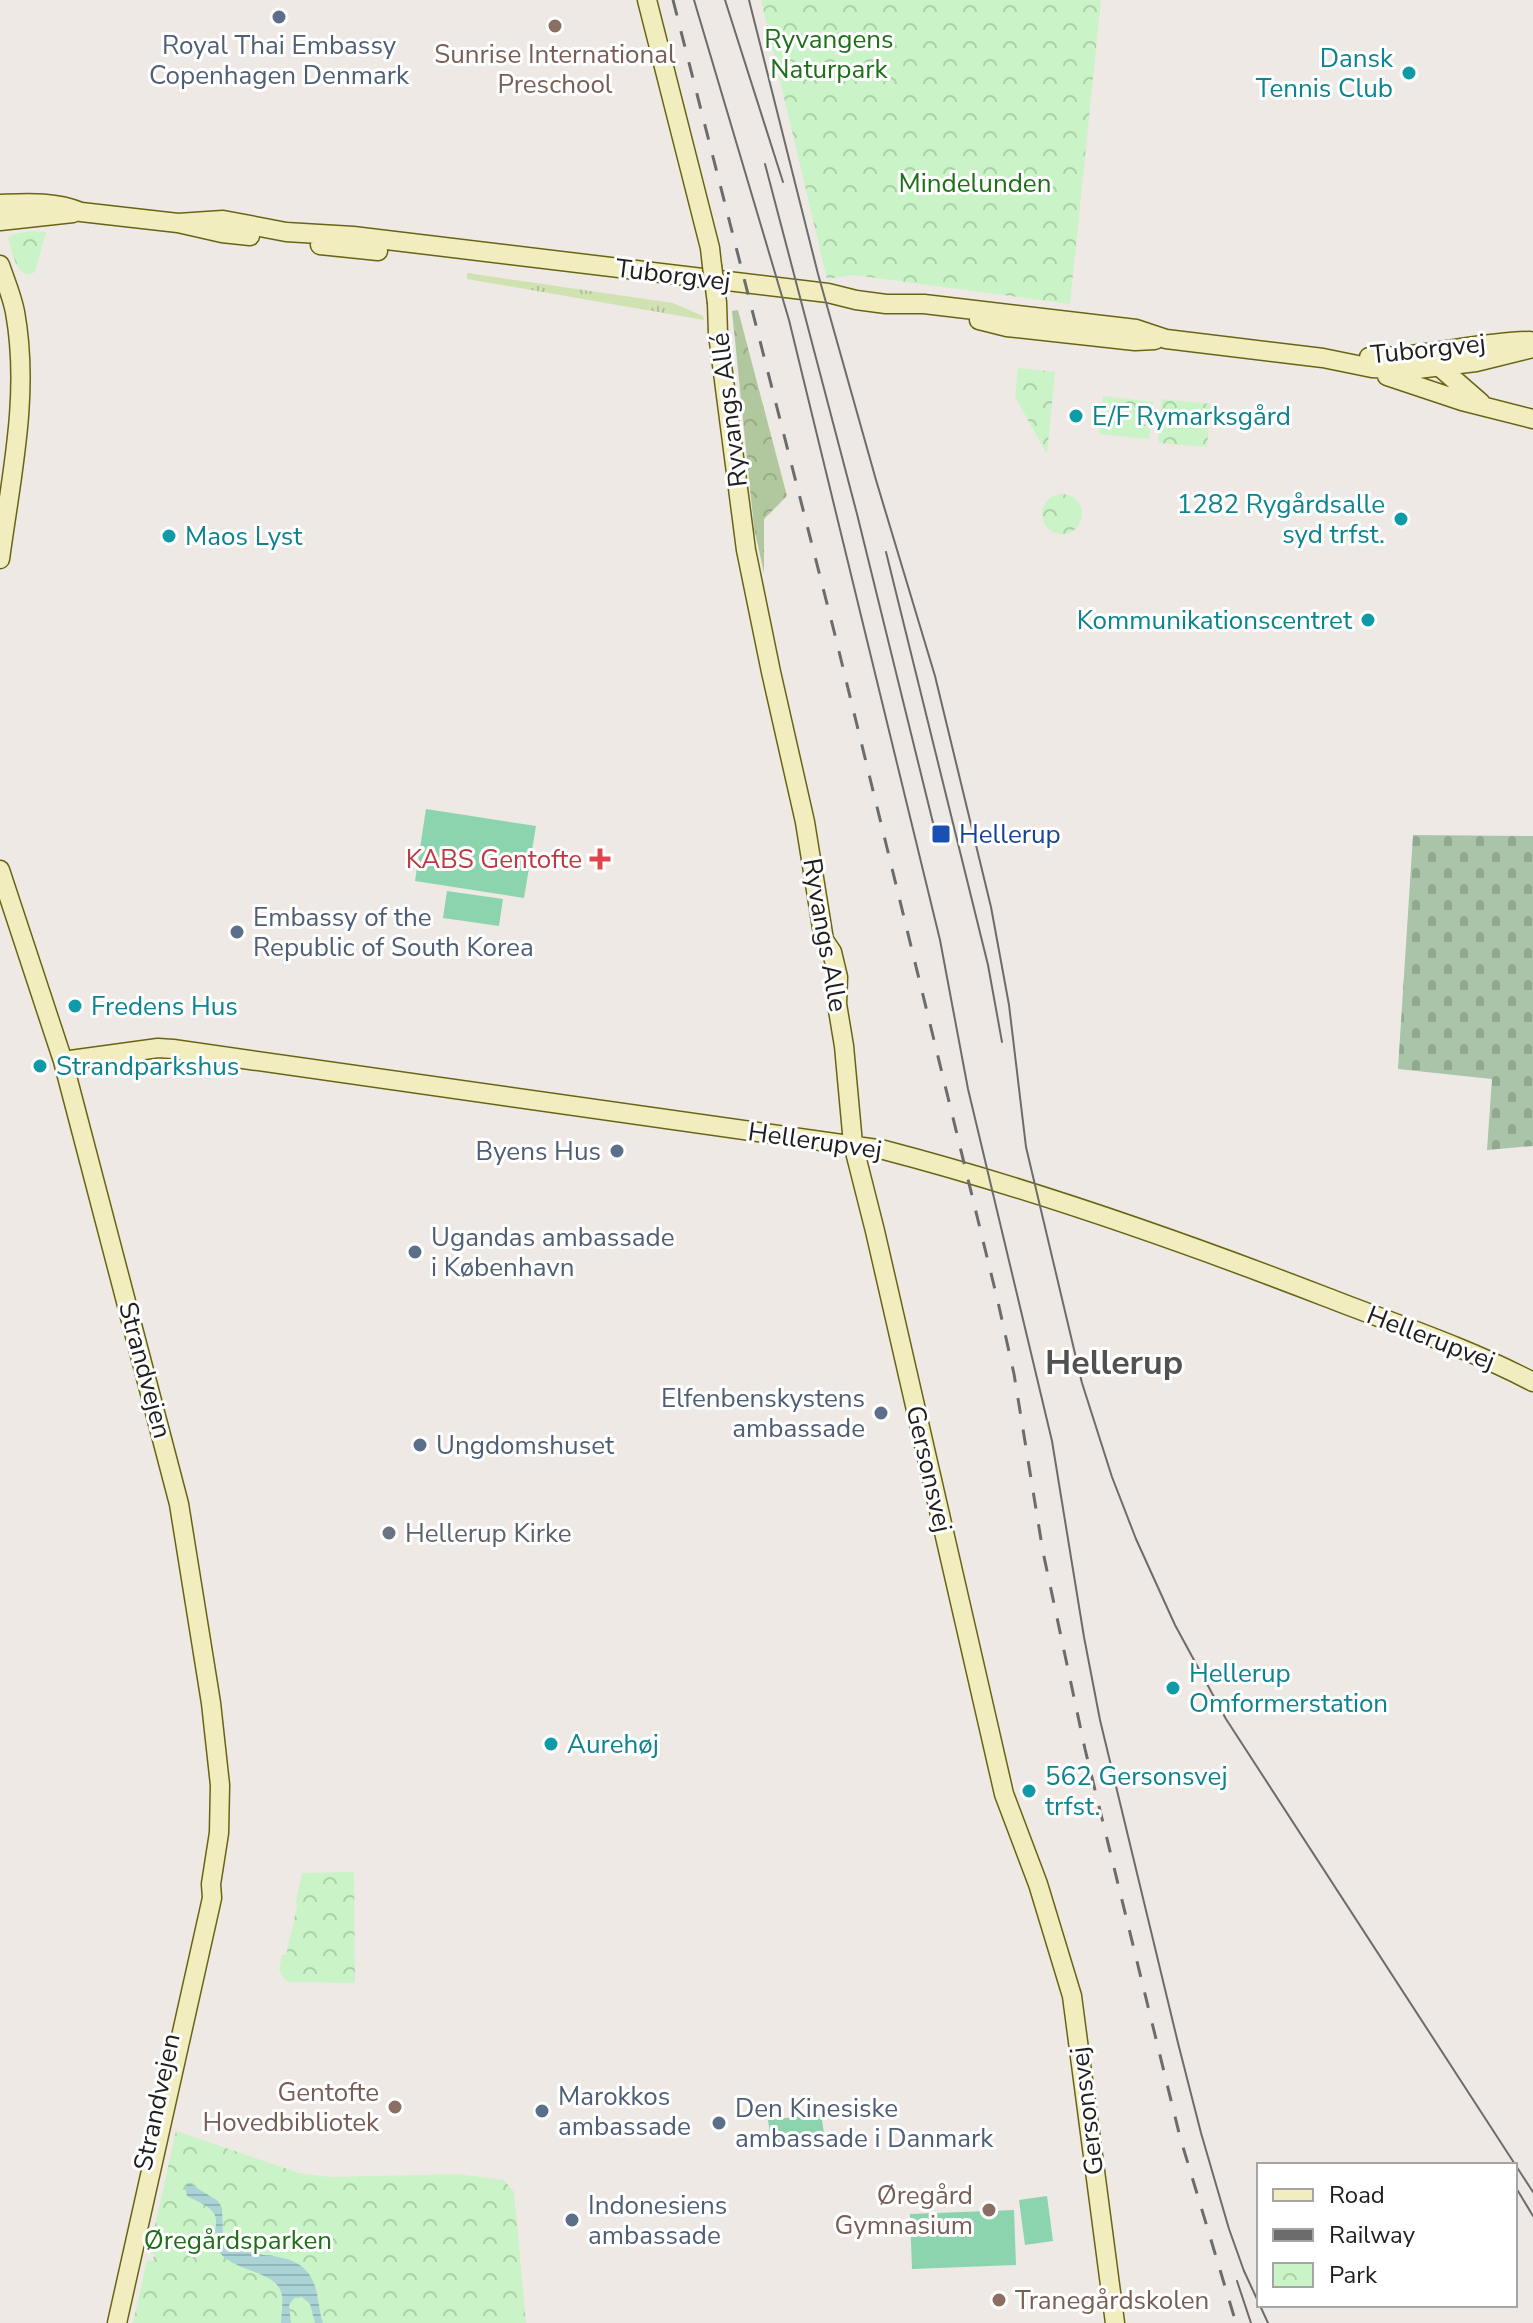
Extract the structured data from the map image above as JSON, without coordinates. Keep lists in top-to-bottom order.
{
  "streets": {
    "street": [
      "Tuborgvej",
      "Ryvangs Allé",
      "Ryvangs Alle",
      "Hellerupvej",
      "Strandvejen",
      "Gersonsvej"
    ]
  },
  "crossings": [
    ["Ryvangs Allé", "Ryvangs Alle"],
    ["Ryvangs Alle", "Hellerupvej"],
    ["Ryvangs Alle", "Gersonsvej"],
    ["Hellerupvej", "Strandvejen"],
    ["Hellerupvej", "Gersonsvej"]
  ],
  "districts": ["Hellerup"],
  "parks": ["Ryvangens Naturpark", "Mindelunden", "Øregårdsparken"],
  "places": {
    "other": [
      "Royal Thai Embassy Copenhagen Denmark",
      "Sunrise International Preschool",
      "Dansk Tennis Club",
      "E/F Rymarksgård",
      "1282 Rygårdsalle syd trfst.",
      "Maos Lyst",
      "Kommunikationscentret",
      "Embassy of the Republic of South Korea",
      "Fredens Hus",
      "Strandparkshus",
      "Byens Hus",
      "Ugandas ambassade i København",
      "Elfenbenskystens ambassade",
      "Ungdomshuset",
      "Hellerup Kirke",
      "Hellerup Omformerstation",
      "Aurehøj",
      "562 Gersonsvej trfst.",
      "Gentofte Hovedbibliotek",
      "Marokkos ambassade",
      "Den Kinesiske ambassade i Danmark",
      "Øregård Gymnasium",
      "Indonesiens ambassade",
      "Tranegårdskolen"
    ],
    "transit": ["Hellerup"],
    "health": ["KABS Gentofte"]
  },
  "legend": ["Road", "Railway", "Park"]
}
